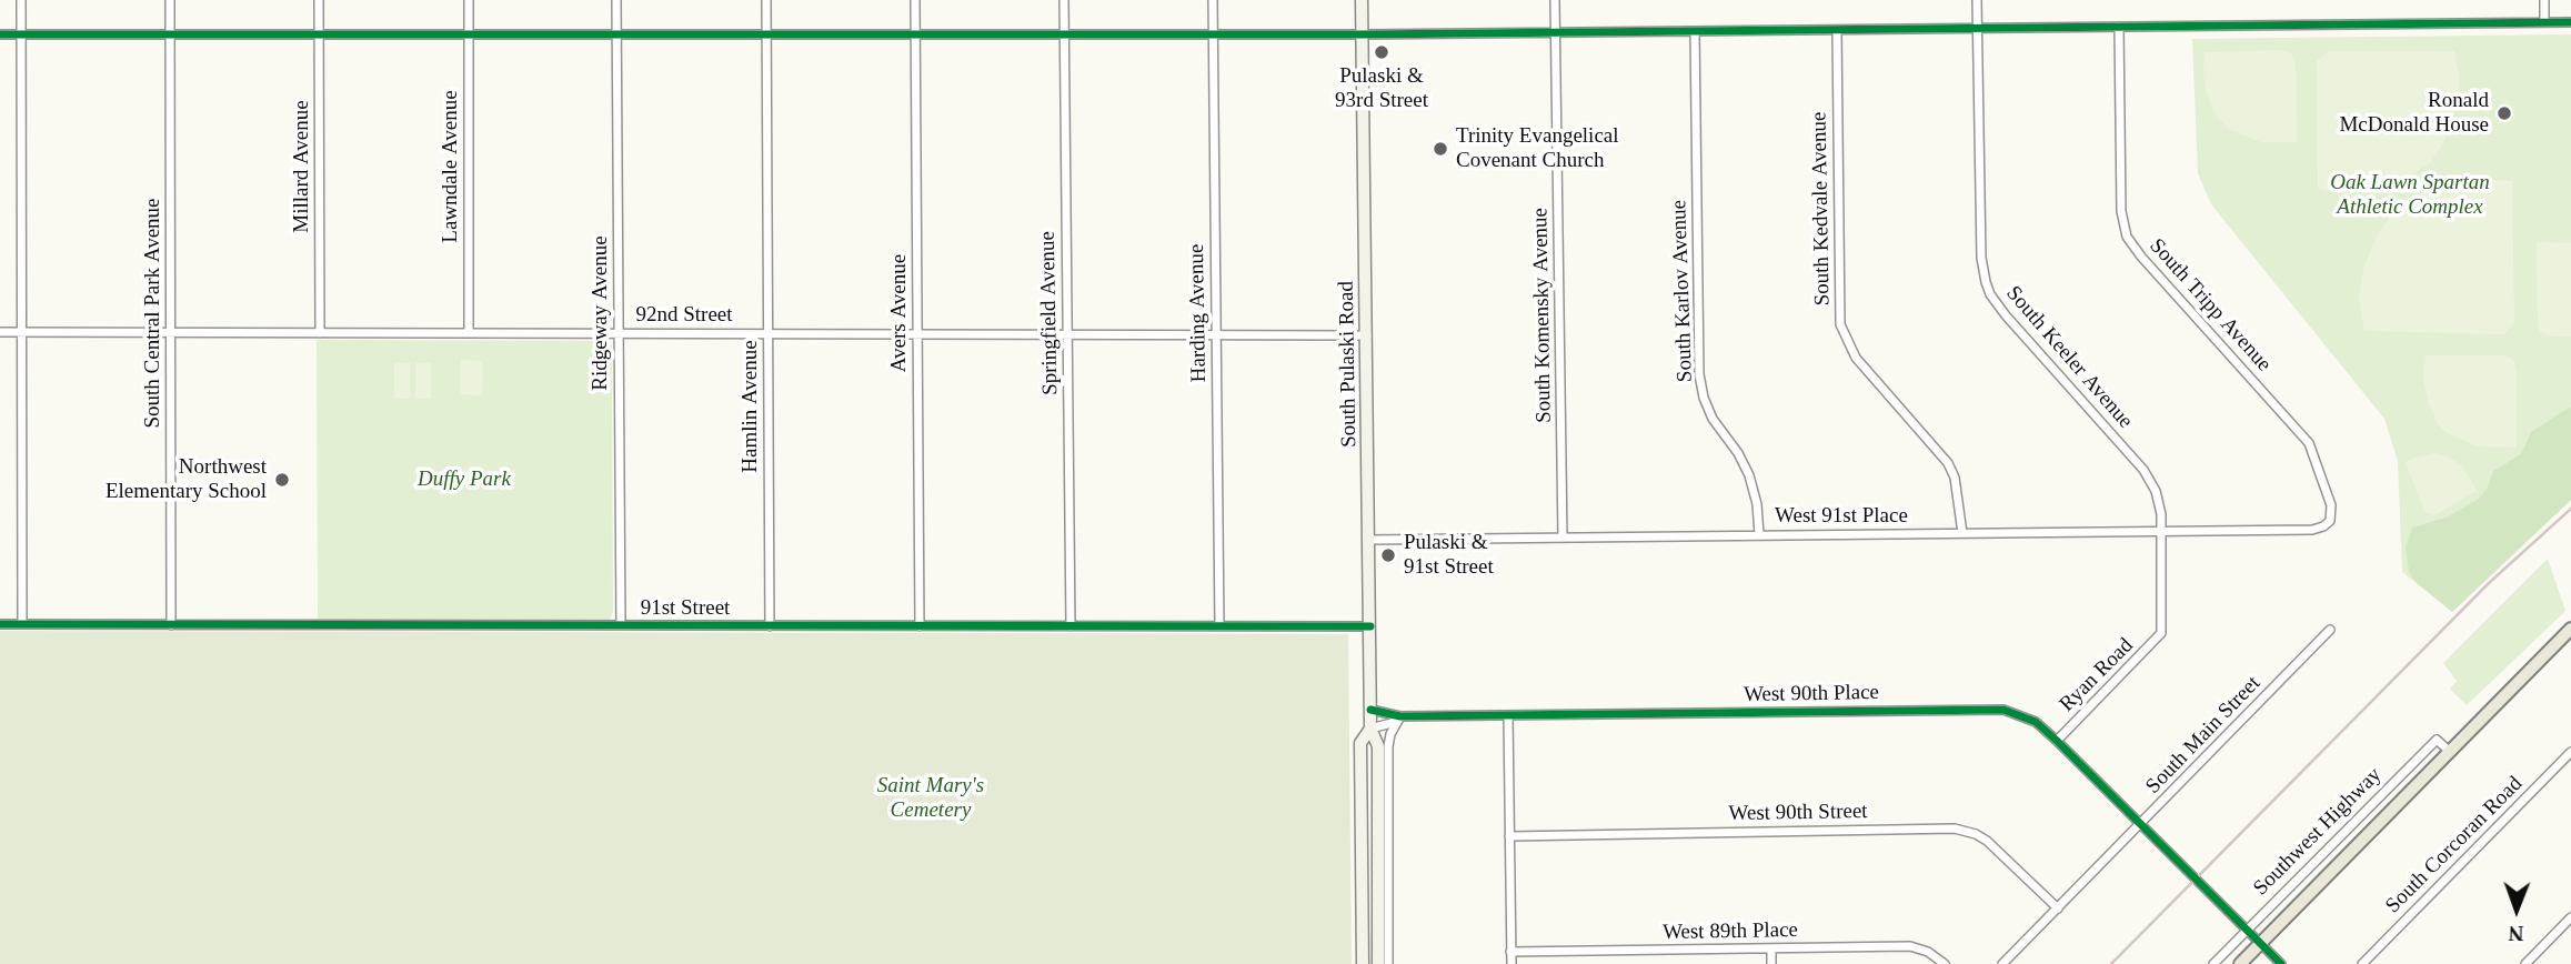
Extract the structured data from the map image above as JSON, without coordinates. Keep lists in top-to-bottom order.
{
  "streets": {
    "main road": ["South Pulaski Road", "Southwest Highway"],
    "street": [
      "Millard Avenue",
      "Lawndale Avenue",
      "South Kedvale Avenue",
      "South Karlov Avenue",
      "South Tripp Avenue",
      "South Central Park Avenue",
      "Ridgeway Avenue",
      "Avers Avenue",
      "Springfield Avenue",
      "Harding Avenue",
      "92nd Street",
      "South Komensky Avenue",
      "South Keeler Avenue",
      "Hamlin Avenue",
      "West 91st Place",
      "91st Street",
      "Ryan Road",
      "West 90th Place",
      "South Main Street",
      "West 90th Street",
      "South Corcoran Road",
      "West 89th Place"
    ]
  },
  "crossings": [
    ["Millard Avenue", "92nd Street"],
    ["Lawndale Avenue", "92nd Street"],
    ["South Kedvale Avenue", "West 91st Place"],
    ["South Karlov Avenue", "West 91st Place"],
    ["South Tripp Avenue", "West 91st Place"],
    ["South Central Park Avenue", "92nd Street"],
    ["South Central Park Avenue", "91st Street"],
    ["Ridgeway Avenue", "92nd Street"],
    ["Ridgeway Avenue", "91st Street"],
    ["Avers Avenue", "92nd Street"],
    ["Avers Avenue", "91st Street"],
    ["Springfield Avenue", "92nd Street"],
    ["Springfield Avenue", "91st Street"],
    ["Harding Avenue", "92nd Street"],
    ["Harding Avenue", "91st Street"],
    ["92nd Street", "South Pulaski Road"],
    ["92nd Street", "Hamlin Avenue"],
    ["South Komensky Avenue", "West 91st Place"],
    ["South Keeler Avenue", "West 91st Place"],
    ["South Keeler Avenue", "Ryan Road"],
    ["South Pulaski Road", "West 91st Place"],
    ["South Pulaski Road", "91st Street"],
    ["South Pulaski Road", "West 90th Place"],
    ["Hamlin Avenue", "91st Street"],
    ["Ryan Road", "West 90th Place"],
    ["West 90th Place", "South Main Street"],
    ["West 90th Place", "Southwest Highway"],
    ["South Main Street", "West 90th Street"]
  ],
  "parks": ["Oak Lawn Spartan Athletic Complex", "Duffy Park", "Saint Mary's Cemetery"],
  "places": [
    "Pulaski & 93rd Street",
    "Ronald McDonald House",
    "Trinity Evangelical Covenant Church",
    "Northwest Elementary School",
    "Pulaski & 91st Street"
  ],
  "north": "bottom"
}
